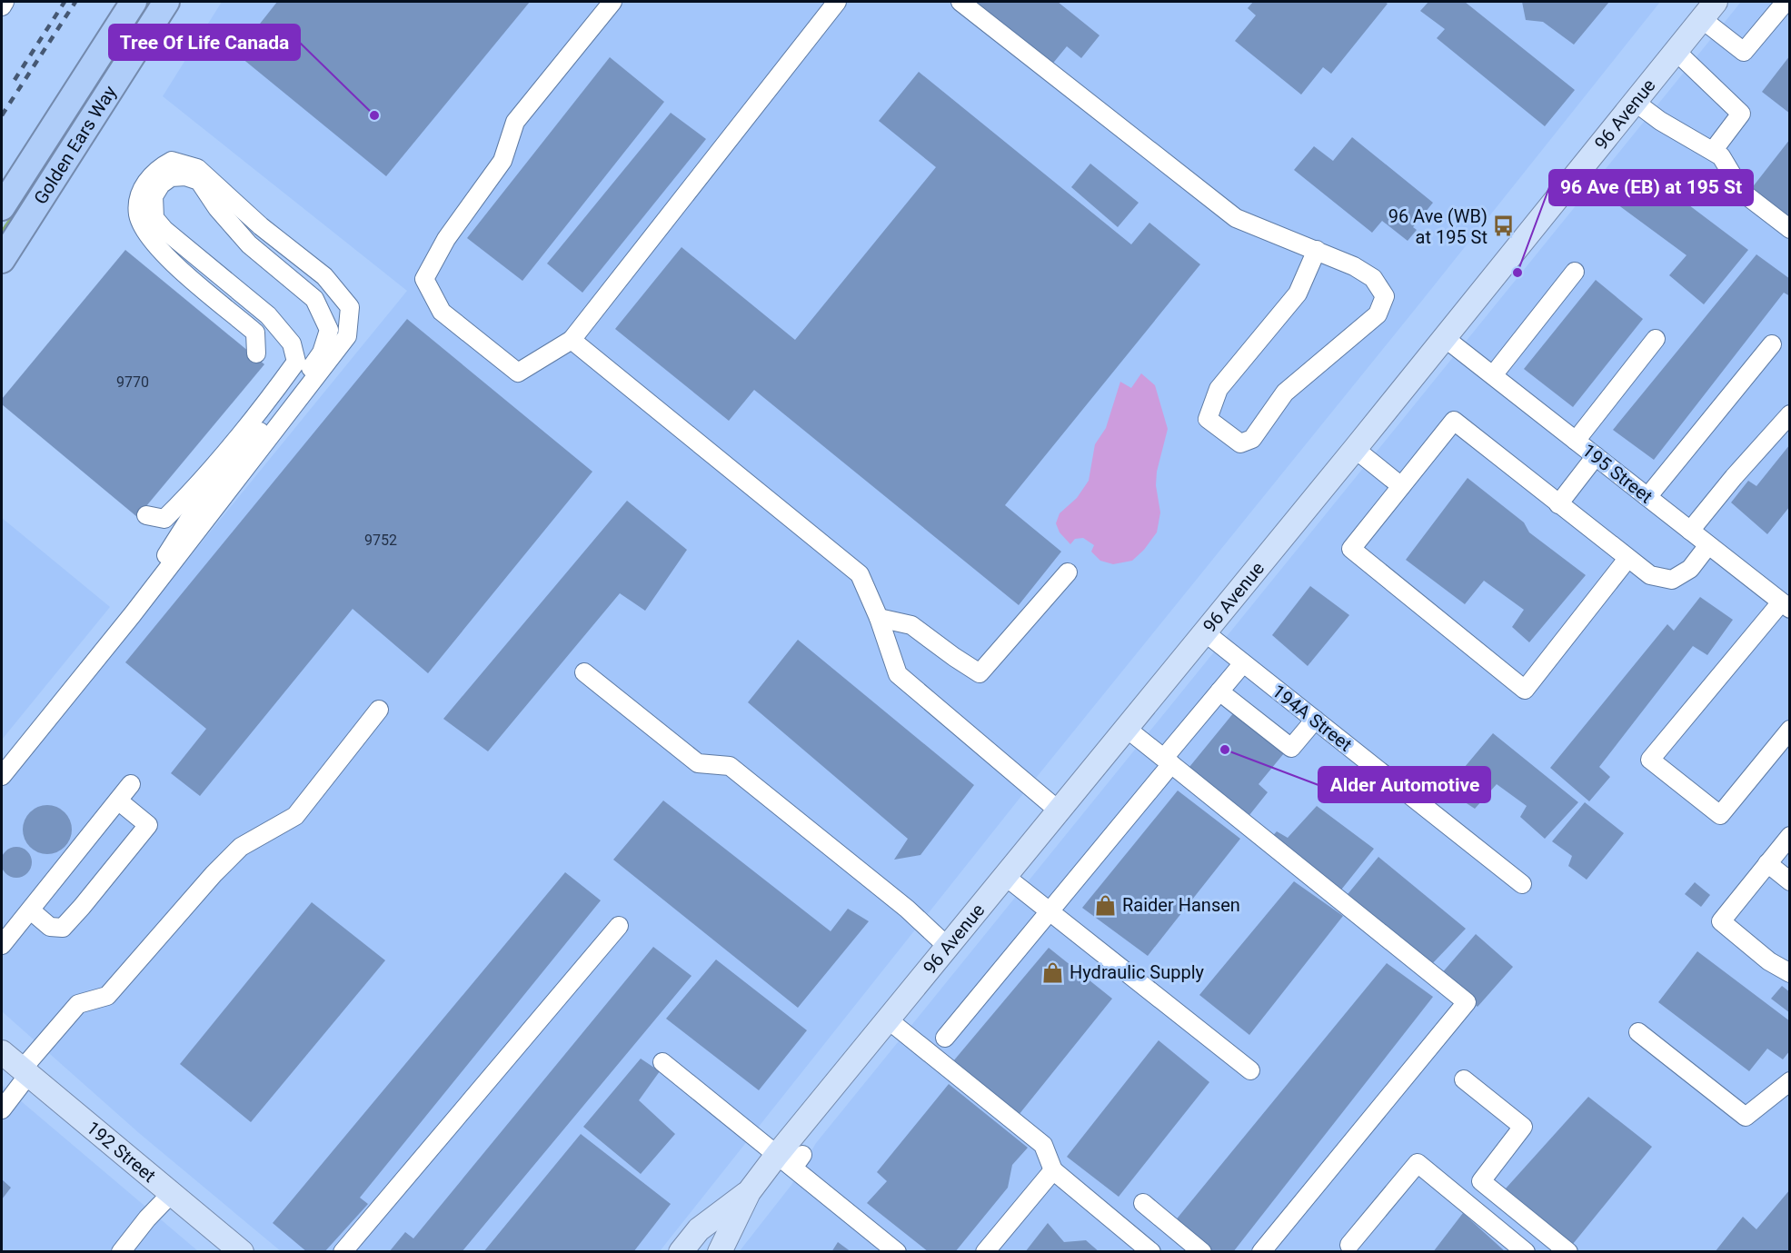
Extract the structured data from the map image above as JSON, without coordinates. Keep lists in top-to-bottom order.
{
  "streets": {
    "highway": ["Golden Ears Way"],
    "main road": ["96 Avenue", "192 Street"],
    "street": ["195 Street", "194A Street"]
  },
  "crossings": [
    ["96 Avenue", "195 Street"],
    ["96 Avenue", "194A Street"]
  ],
  "places": {
    "other": ["Tree Of Life Canada", "96 Ave (EB) at 195 St", "Alder Automotive"],
    "bus stop": ["96 Ave (WB) at 195 St"],
    "shop": ["Raider Hansen", "Hydraulic Supply"]
  },
  "house_numbers": ["9770", "9752"]
}
